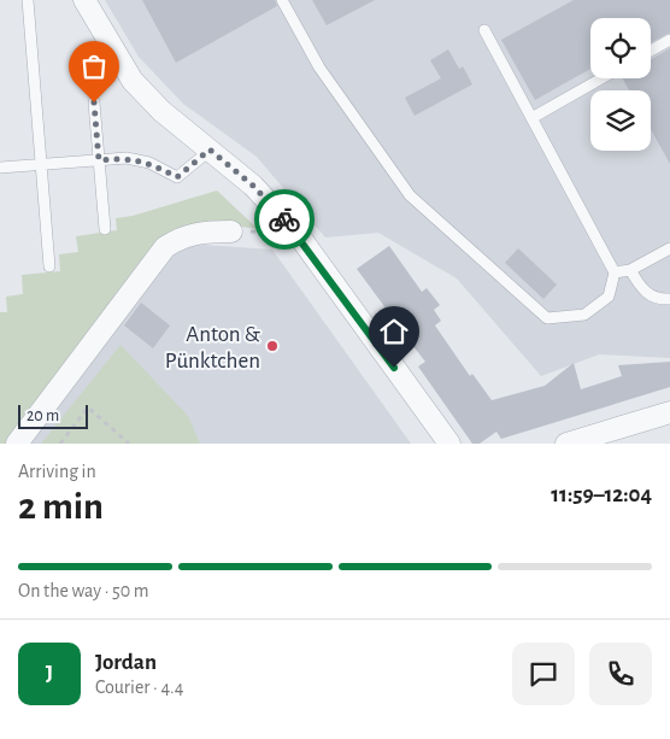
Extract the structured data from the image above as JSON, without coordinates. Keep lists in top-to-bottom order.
{
  "places": ["Anton & Pünktchen"],
  "scale_bar": "20 m",
  "page": {
    "scale": "20 m",
    "heading": ["2 min", "Arriving in", "11:59–12:04"],
    "panel": ["Jordan", "Courier · 4.4"],
    "bar": "On the way · 50 m",
    "round": "J"
  }
}
